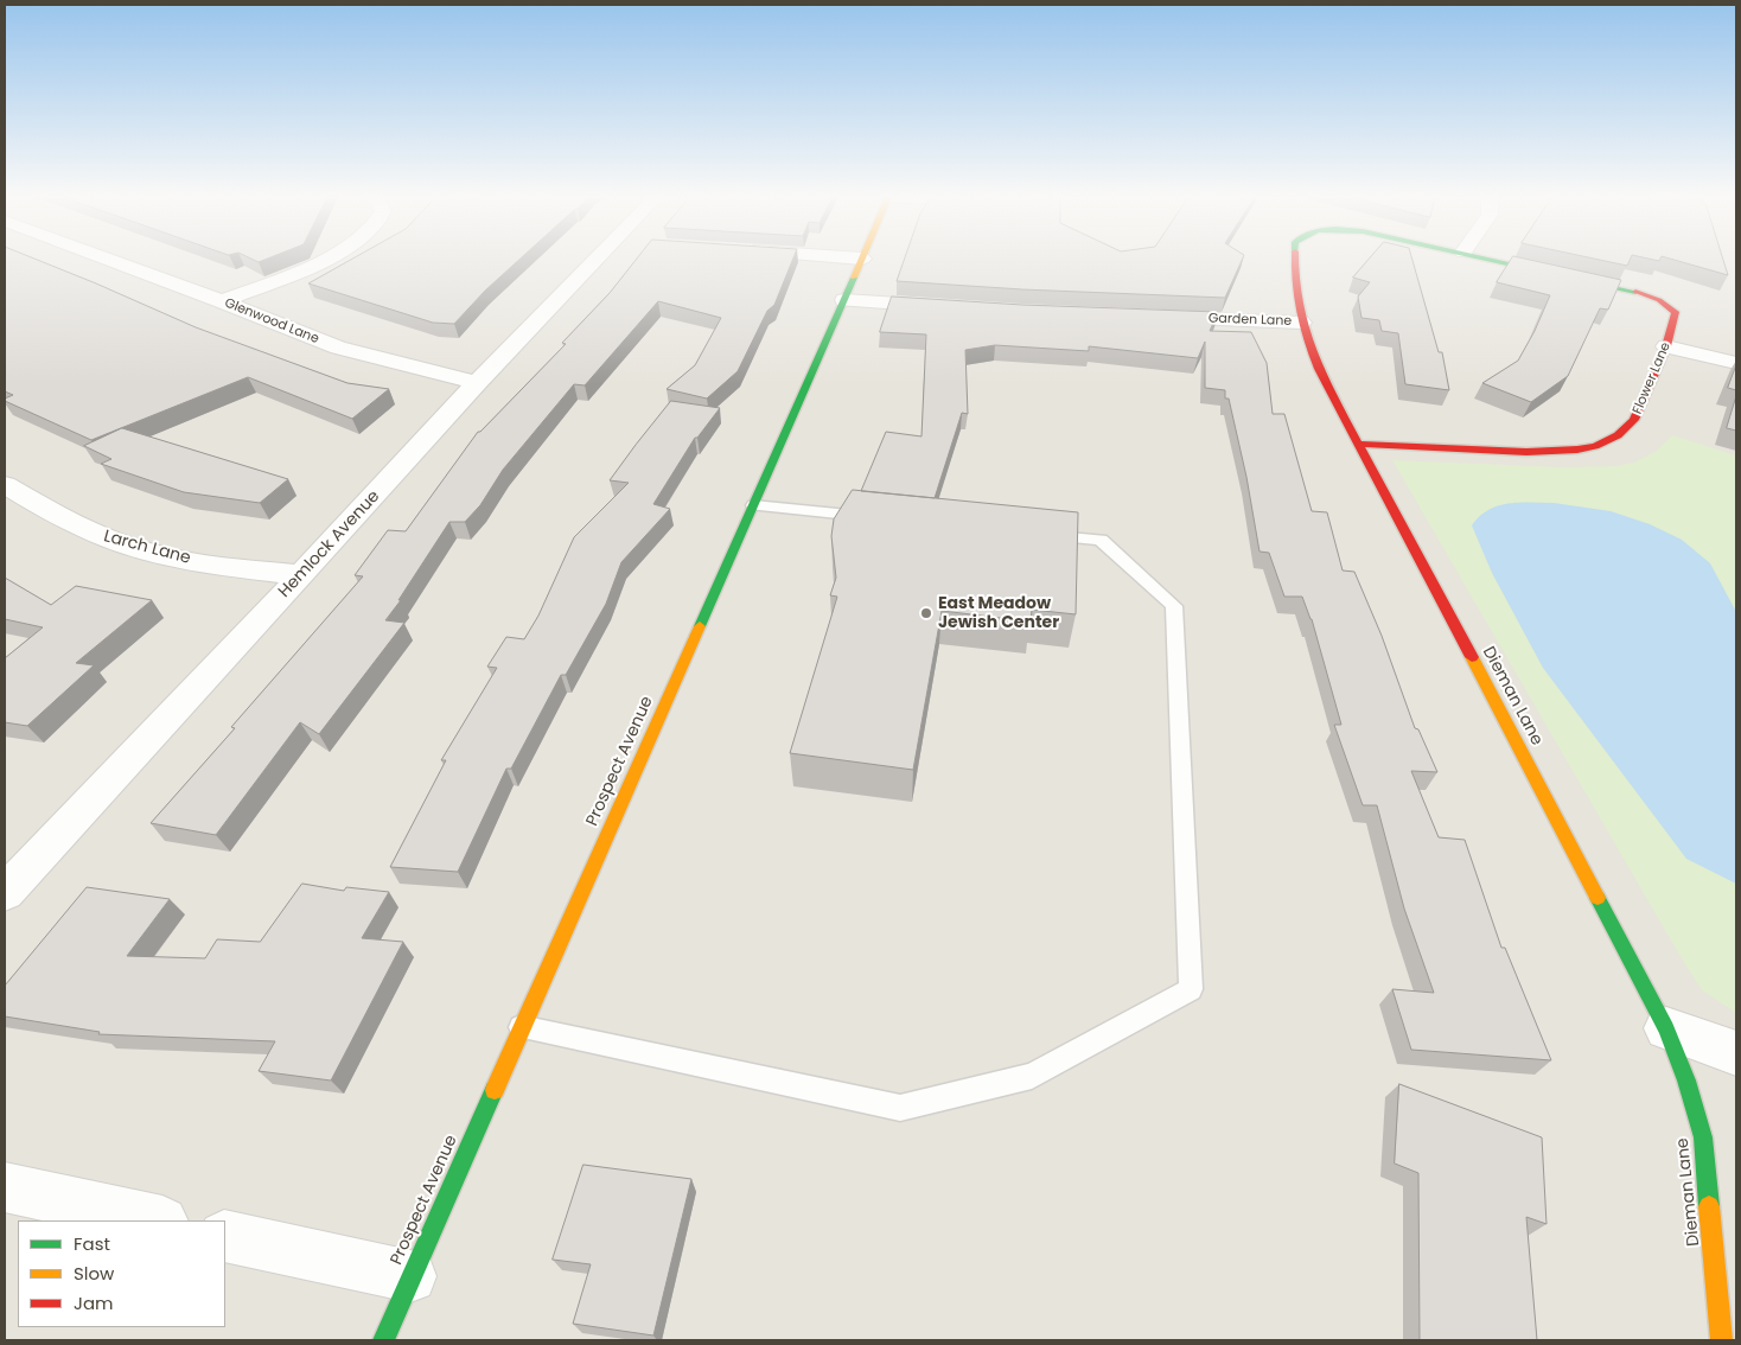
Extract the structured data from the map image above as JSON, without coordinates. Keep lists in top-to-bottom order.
{
  "streets": {
    "street": [
      "Garden Lane",
      "Glenwood Lane",
      "Flower Lane",
      "Hemlock Avenue",
      "Larch Lane",
      "Dieman Lane",
      "Prospect Avenue"
    ]
  },
  "crossings": [
    ["Garden Lane", "Dieman Lane"],
    ["Glenwood Lane", "Hemlock Avenue"],
    ["Flower Lane", "Dieman Lane"],
    ["Hemlock Avenue", "Larch Lane"]
  ],
  "places": ["East Meadow Jewish Center"],
  "legend": ["Fast", "Slow", "Jam"]
}
